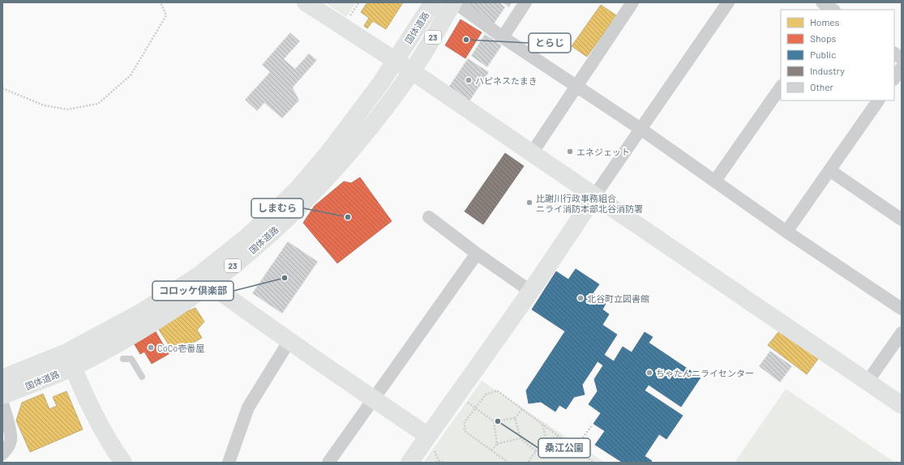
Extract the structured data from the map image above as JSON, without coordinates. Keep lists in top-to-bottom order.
{
  "streets": {
    "street": ["国体道路", "23"]
  },
  "places": [
    "とらじ",
    "ハピネスたまき",
    "エネジェット",
    "比謝川行政事務組合 ニライ消防本部北谷消防署",
    "しまむら",
    "コロッケ倶楽部",
    "北谷町立図書館",
    "CoCo壱番屋",
    "ちゃたんニライセンター",
    "桑江公園"
  ],
  "legend": [
    "Homes",
    "Shops",
    "Public",
    "Industry",
    "Other"
  ]
}
